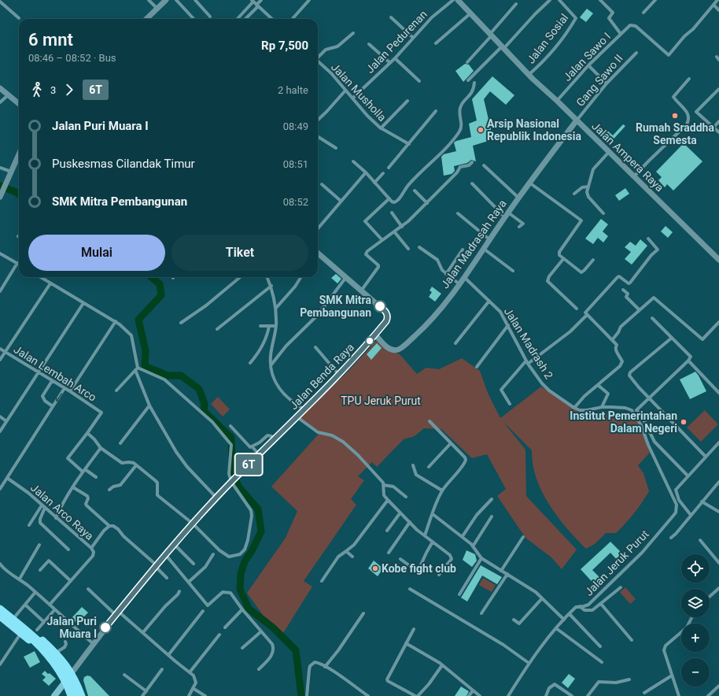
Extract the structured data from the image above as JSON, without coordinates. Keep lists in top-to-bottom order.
{
  "streets": {
    "street": [
      "Jalan Sosial",
      "Jalan Pedurenan",
      "Jalan Sawo I",
      "Gang Sawo II",
      "Jalan Musholla",
      "Jalan Ampera Raya",
      "Jalan Madrasah Raya",
      "Jalan Madrash 2",
      "Jalan Lembah Arco",
      "Jalan Benda Raya",
      "Jalan Arco Raya",
      "Jalan Jeruk Purut"
    ]
  },
  "crossings": [
    ["Jalan Sosial", "Jalan Ampera Raya"],
    ["Jalan Pedurenan", "Jalan Musholla"],
    ["Jalan Sawo I", "Jalan Ampera Raya"],
    ["Gang Sawo II", "Jalan Ampera Raya"],
    ["Gang Sawo II", "Jalan Madrasah Raya"],
    ["Jalan Ampera Raya", "Jalan Madrasah Raya"],
    ["Jalan Madrasah Raya", "Jalan Madrash 2"],
    ["Jalan Madrasah Raya", "Jalan Benda Raya"],
    ["Jalan Madrash 2", "Jalan Jeruk Purut"]
  ],
  "parks": ["TPU Jeruk Purut"],
  "places": [
    "Rumah Sraddha Semesta",
    "Arsip Nasional Republik Indonesia",
    "SMK Mitra Pembangunan",
    "Institut Pemerintahan Dalam Negeri",
    "Kobe fight club",
    "Jalan Puri Muara I"
  ],
  "lines": ["bus line 6T"],
  "page": {
    "on_map": "6T",
    "heading": ["6 mnt", "08:46 – 08:52 · Bus", "Rp 7,500"],
    "legs": ["3", "6T", "2 halte"],
    "list": [
      {
        "name": "Jalan Puri Muara I",
        "value": "08:49"
      },
      {
        "name": "Puskesmas Cilandak Timur",
        "value": "08:51"
      },
      {
        "name": "SMK Mitra Pembangunan",
        "value": "08:52"
      }
    ],
    "buttons": ["Mulai", "Tiket"],
    "map_buttons": ["+", "−"]
  }
}
